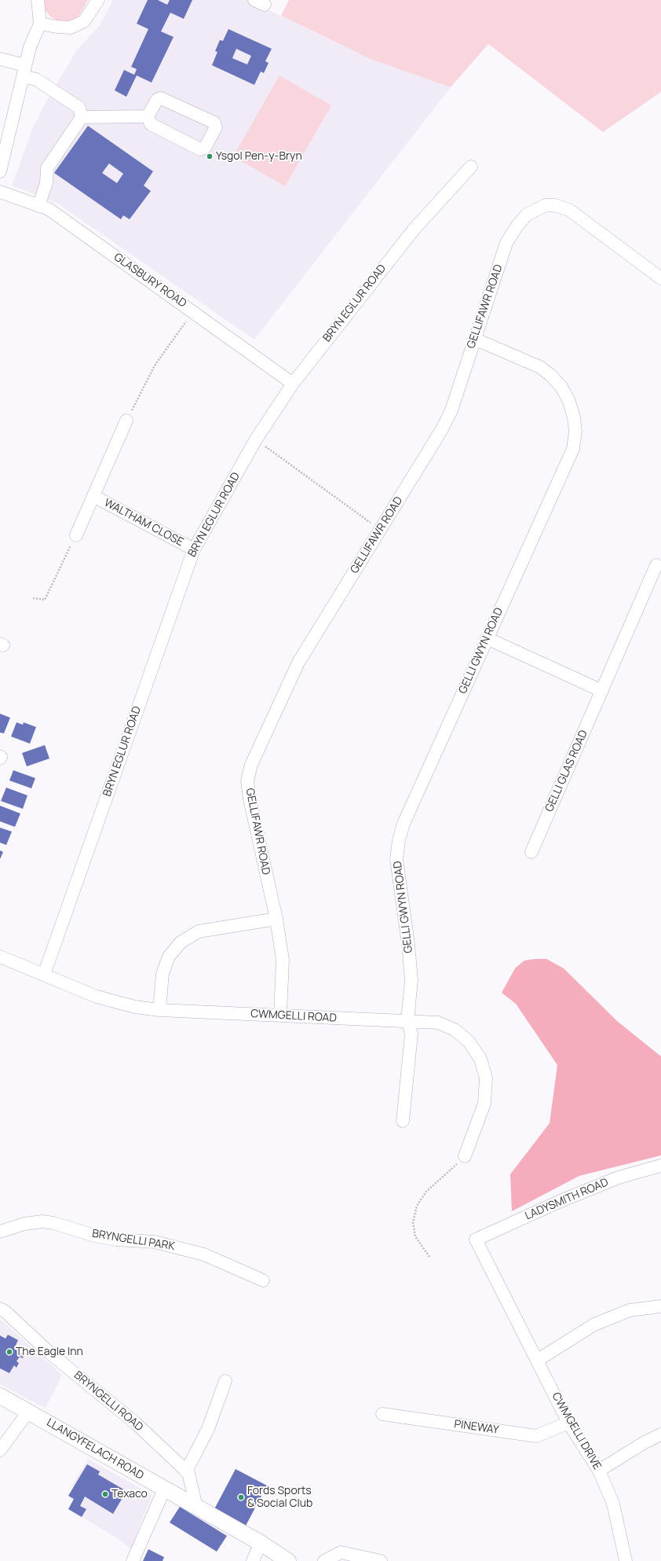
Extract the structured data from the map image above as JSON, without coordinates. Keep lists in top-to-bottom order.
{
  "streets": {
    "main road": ["LLANGYFELACH ROAD"],
    "street": [
      "GLASBURY ROAD",
      "BRYN EGLUR ROAD",
      "GELLIFAWR ROAD",
      "WALTHAM CLOSE",
      "GELLI GWYN ROAD",
      "GELLI GLAS ROAD",
      "CWMGELLI ROAD",
      "LADYSMITH ROAD",
      "BRYNGELLI PARK",
      "BRYNGELLI ROAD",
      "PINEWAY",
      "CWMGELLI DRIVE"
    ]
  },
  "crossings": [
    ["GLASBURY ROAD", "BRYN EGLUR ROAD"],
    ["BRYN EGLUR ROAD", "WALTHAM CLOSE"],
    ["BRYN EGLUR ROAD", "CWMGELLI ROAD"],
    ["GELLIFAWR ROAD", "GELLI GWYN ROAD"],
    ["GELLIFAWR ROAD", "CWMGELLI ROAD"],
    ["GELLI GWYN ROAD", "CWMGELLI ROAD"],
    ["LADYSMITH ROAD", "CWMGELLI DRIVE"],
    ["BRYNGELLI ROAD", "LLANGYFELACH ROAD"],
    ["PINEWAY", "CWMGELLI DRIVE"]
  ],
  "places": [
    "Ysgol Pen-y-Bryn",
    "The Eagle Inn",
    "Texaco",
    "Fords Sports & Social Club"
  ]
}
